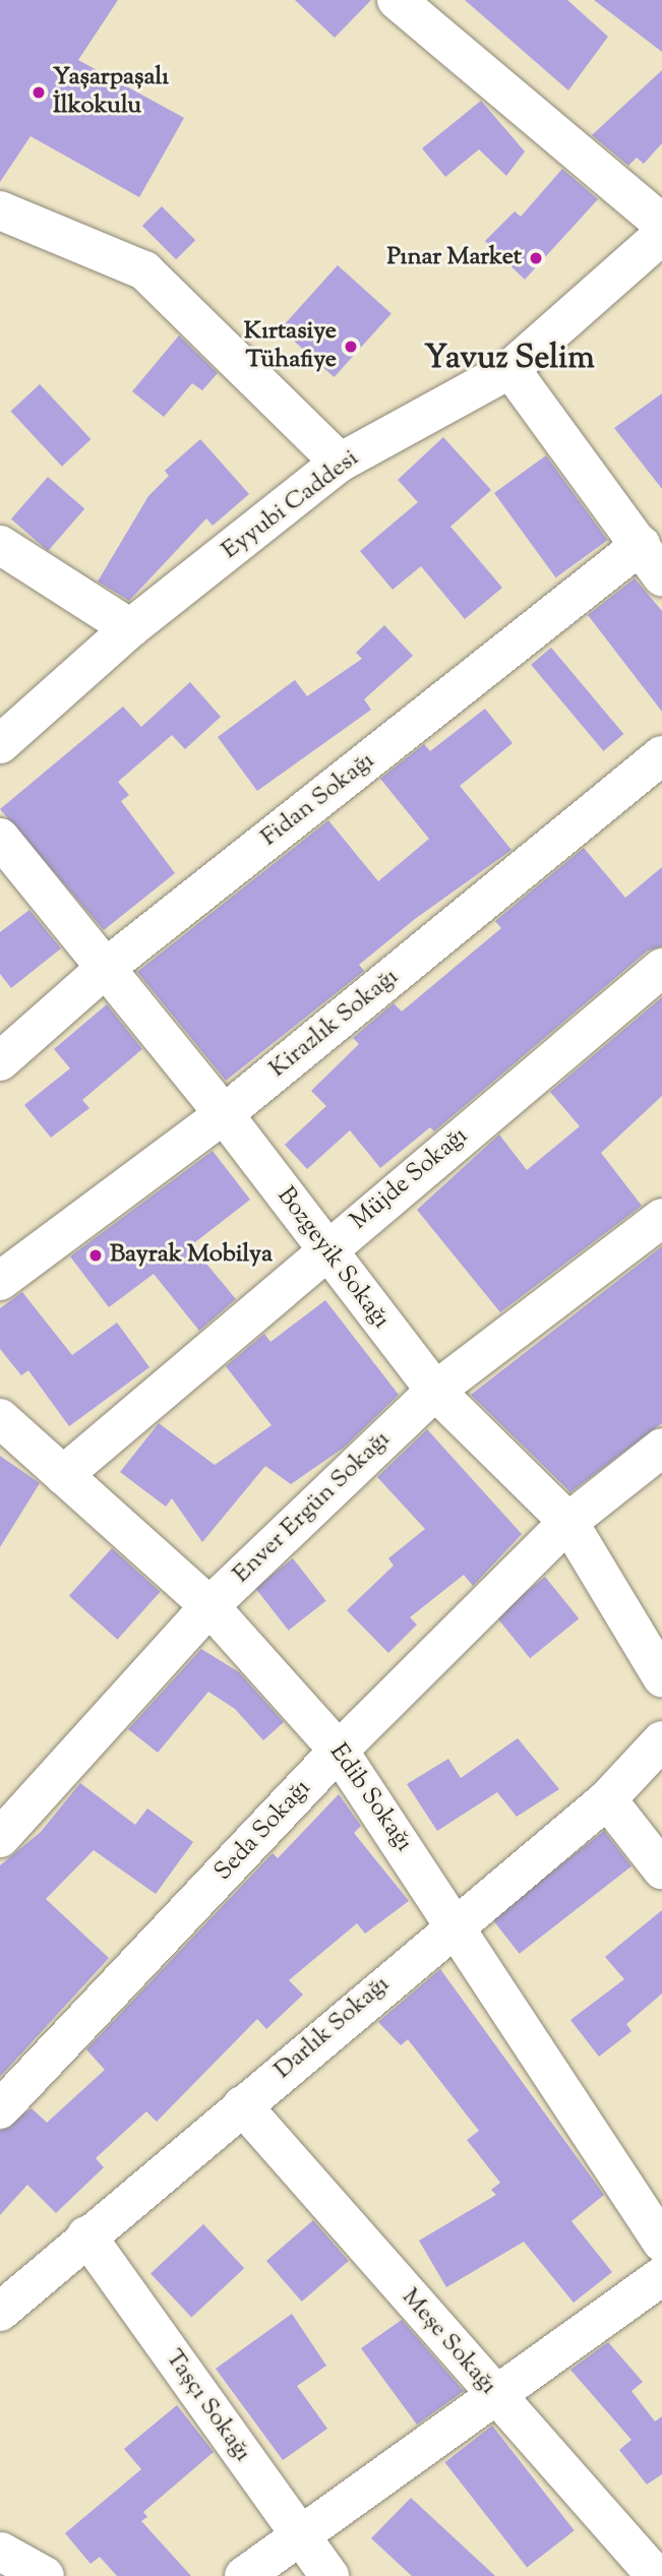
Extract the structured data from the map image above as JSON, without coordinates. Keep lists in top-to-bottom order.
{
  "streets": {
    "street": [
      "Eyyubi Caddesi",
      "Fidan Sokağı",
      "Kirazlık Sokağı",
      "Müjde Sokağı",
      "Bozgeyik Sokağı",
      "Enver Ergün Sokağı",
      "Edib Sokağı",
      "Seda Sokağı",
      "Darlık Sokağı",
      "Meşe Sokağı",
      "Taşçı Sokağı"
    ]
  },
  "crossings": [
    ["Fidan Sokağı", "Bozgeyik Sokağı"],
    ["Kirazlık Sokağı", "Bozgeyik Sokağı"],
    ["Müjde Sokağı", "Bozgeyik Sokağı"],
    ["Müjde Sokağı", "Edib Sokağı"],
    ["Bozgeyik Sokağı", "Enver Ergün Sokağı"],
    ["Bozgeyik Sokağı", "Seda Sokağı"],
    ["Enver Ergün Sokağı", "Edib Sokağı"],
    ["Edib Sokağı", "Seda Sokağı"],
    ["Edib Sokağı", "Darlık Sokağı"],
    ["Darlık Sokağı", "Meşe Sokağı"],
    ["Darlık Sokağı", "Taşçı Sokağı"]
  ],
  "districts": ["Yavuz Selim"],
  "places": [
    "Yaşarpaşalı İlkokulu",
    "Pınar Market",
    "Kırtasiye Tühafiye",
    "Bayrak Mobilya"
  ]
}
